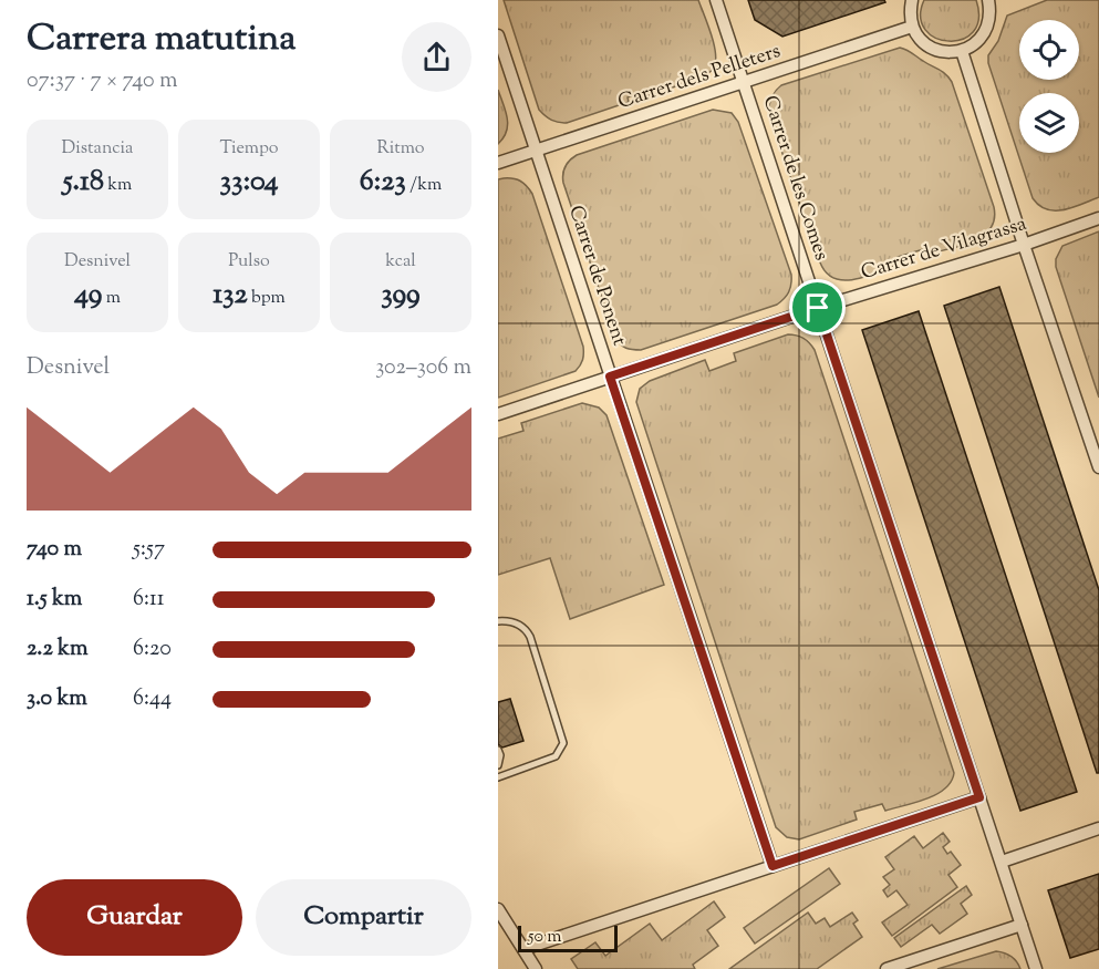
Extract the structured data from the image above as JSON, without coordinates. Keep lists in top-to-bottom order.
{
  "streets": {
    "street": [
      "Carrer dels Pelleters",
      "Carrer de les Comes",
      "Carrer de Vilagrassa",
      "Carrer de Ponent"
    ]
  },
  "crossings": [
    ["Carrer dels Pelleters", "Carrer de les Comes"],
    ["Carrer dels Pelleters", "Carrer de Ponent"],
    ["Carrer de les Comes", "Carrer de Vilagrassa"],
    ["Carrer de Vilagrassa", "Carrer de Ponent"]
  ],
  "scale_bar": "50 m",
  "page": {
    "heading": ["Carrera matutina", "07:37 · 7 × 740 m"],
    "stats": [
      ["Distancia", "5.18 km"],
      ["Tiempo", "33:04"],
      ["Ritmo", "6:23 /km"],
      ["Desnivel", "49 m"],
      ["Pulso", "132 bpm"],
      ["kcal", "399"]
    ],
    "chart": ["Desnivel", "302–306 m"],
    "list": [
      {
        "name": "740 m",
        "note": "5:57"
      },
      {
        "name": "1.5 km",
        "note": "6:11"
      },
      {
        "name": "2.2 km",
        "note": "6:20"
      },
      {
        "name": "3.0 km",
        "note": "6:44"
      }
    ],
    "buttons": ["Guardar", "Compartir"],
    "scale": "50 m"
  }
}
